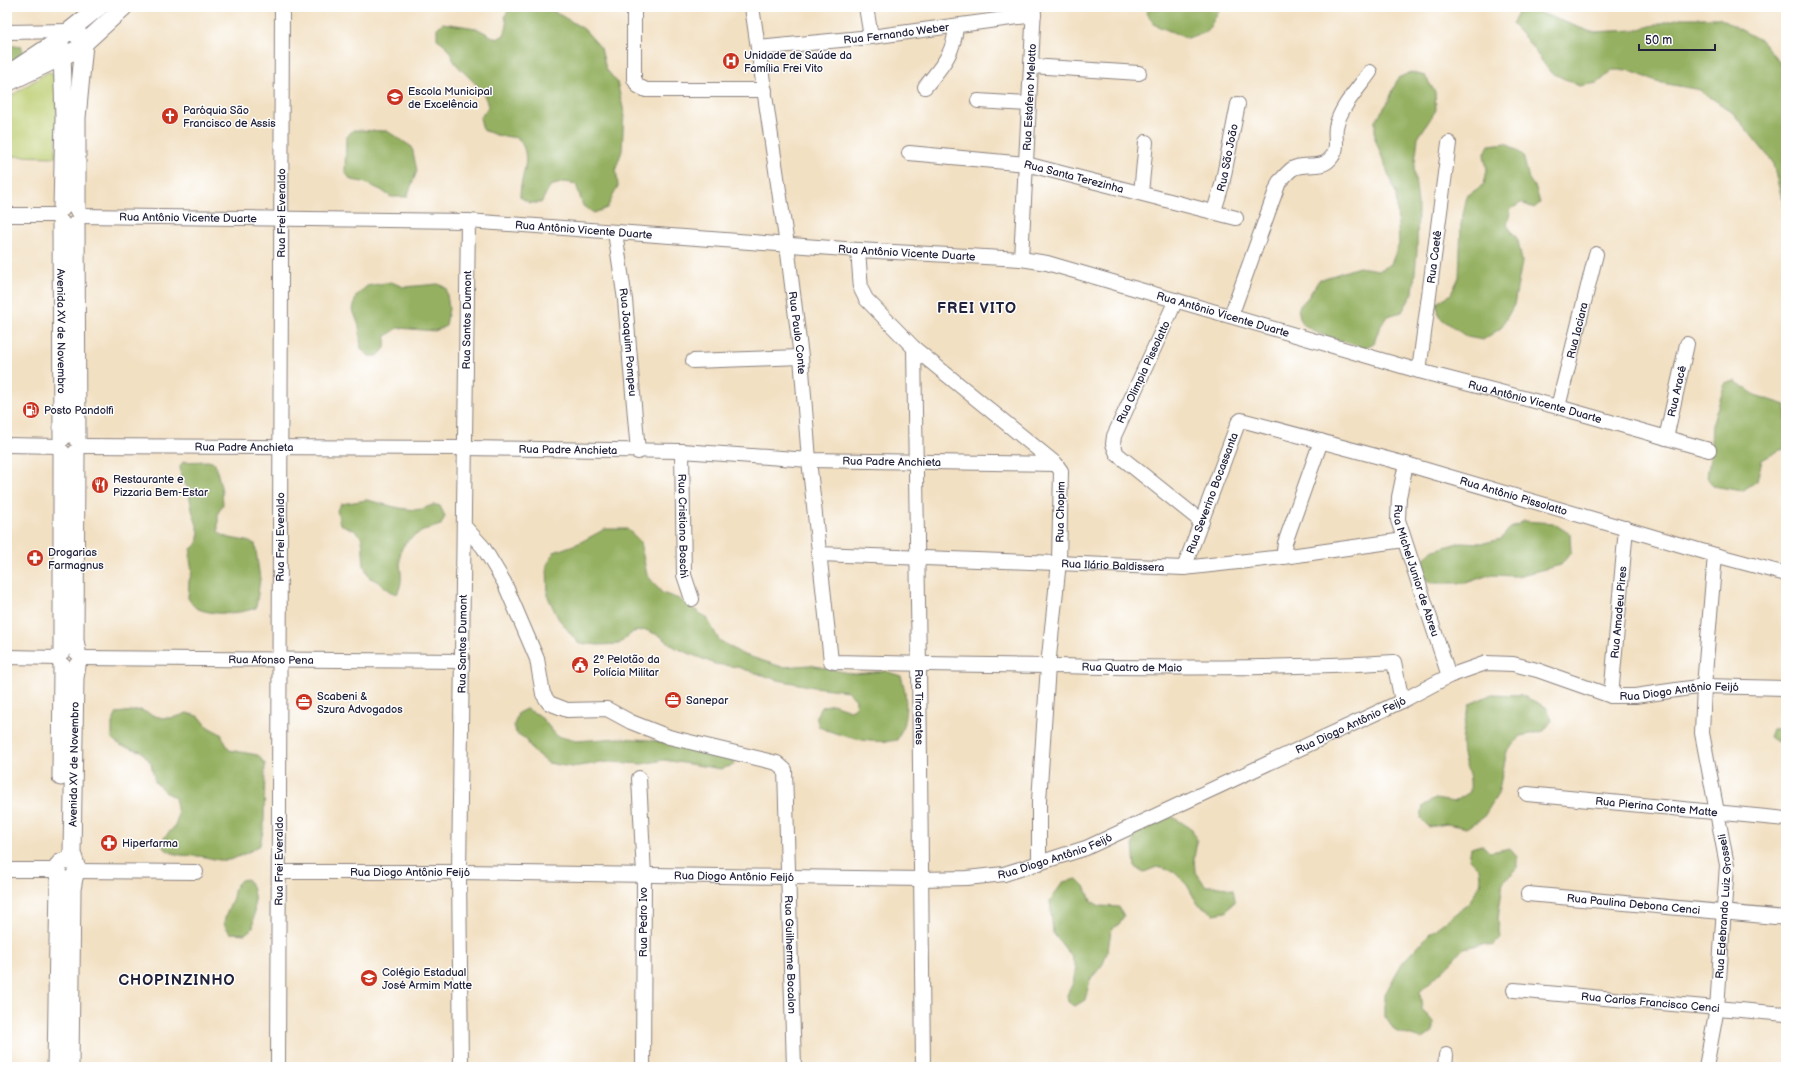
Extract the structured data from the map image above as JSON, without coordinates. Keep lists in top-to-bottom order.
{
  "streets": {
    "main road": ["Avenida XV de Novembro"],
    "street": [
      "Rua Fernando Weber",
      "Rua Estafeno Melotto",
      "Rua São João",
      "Rua Santa Terezinha",
      "Rua Frei Everaldo",
      "Rua Antônio Vicente Duarte",
      "Rua Caetê",
      "Rua Santos Dumont",
      "Rua Iaciara",
      "Rua Paulo Conte",
      "Rua Joaquim Pompeu",
      "Rua Olimpia Pissolatto",
      "Rua Aracê",
      "Rua Padre Anchieta",
      "Rua Severino Bocassanta",
      "Rua Antônio Pissolatto",
      "Rua Chopim",
      "Rua Cristiano Boschi",
      "Rua Ilário Baldissera",
      "Rua Michel Junior de Abreu",
      "Rua Amadeu Pires",
      "Rua Afonso Pena",
      "Rua Quatro de Maio",
      "Rua Diogo Antônio Feijó",
      "Rua Tiradentes",
      "Rua Pierina Conte Matte",
      "Rua Paulina Debona Cenci",
      "Rua Edebrando Luiz Grosseli",
      "Rua Pedro Ivo",
      "Rua Guilherme Bocalon",
      "Rua Carlos Francisco Cenci"
    ]
  },
  "crossings": [
    ["Rua Fernando Weber", "Rua Estafeno Melotto"],
    ["Rua Fernando Weber", "Rua Paulo Conte"],
    ["Rua Estafeno Melotto", "Rua Santa Terezinha"],
    ["Rua Estafeno Melotto", "Rua Antônio Vicente Duarte"],
    ["Rua São João", "Rua Santa Terezinha"],
    ["Rua Frei Everaldo", "Rua Antônio Vicente Duarte"],
    ["Rua Frei Everaldo", "Rua Padre Anchieta"],
    ["Rua Frei Everaldo", "Rua Afonso Pena"],
    ["Rua Frei Everaldo", "Rua Diogo Antônio Feijó"],
    ["Rua Antônio Vicente Duarte", "Rua Caetê"],
    ["Rua Antônio Vicente Duarte", "Rua Santos Dumont"],
    ["Rua Antônio Vicente Duarte", "Rua Iaciara"],
    ["Rua Antônio Vicente Duarte", "Avenida XV de Novembro"],
    ["Rua Antônio Vicente Duarte", "Rua Paulo Conte"],
    ["Rua Antônio Vicente Duarte", "Rua Joaquim Pompeu"],
    ["Rua Antônio Vicente Duarte", "Rua Olimpia Pissolatto"],
    ["Rua Antônio Vicente Duarte", "Rua Aracê"],
    ["Rua Santos Dumont", "Rua Padre Anchieta"],
    ["Rua Santos Dumont", "Rua Afonso Pena"],
    ["Rua Santos Dumont", "Rua Diogo Antônio Feijó"],
    ["Rua Santos Dumont", "Rua Guilherme Bocalon"],
    ["Avenida XV de Novembro", "Rua Padre Anchieta"],
    ["Avenida XV de Novembro", "Rua Afonso Pena"],
    ["Rua Paulo Conte", "Rua Padre Anchieta"],
    ["Rua Paulo Conte", "Rua Ilário Baldissera"],
    ["Rua Paulo Conte", "Rua Quatro de Maio"],
    ["Rua Joaquim Pompeu", "Rua Padre Anchieta"],
    ["Rua Olimpia Pissolatto", "Rua Severino Bocassanta"],
    ["Rua Padre Anchieta", "Rua Chopim"],
    ["Rua Padre Anchieta", "Rua Cristiano Boschi"],
    ["Rua Padre Anchieta", "Rua Tiradentes"],
    ["Rua Severino Bocassanta", "Rua Antônio Pissolatto"],
    ["Rua Severino Bocassanta", "Rua Ilário Baldissera"],
    ["Rua Antônio Pissolatto", "Rua Michel Junior de Abreu"],
    ["Rua Antônio Pissolatto", "Rua Amadeu Pires"],
    ["Rua Antônio Pissolatto", "Rua Edebrando Luiz Grosseli"],
    ["Rua Chopim", "Rua Ilário Baldissera"],
    ["Rua Chopim", "Rua Quatro de Maio"],
    ["Rua Chopim", "Rua Diogo Antônio Feijó"],
    ["Rua Ilário Baldissera", "Rua Michel Junior de Abreu"],
    ["Rua Ilário Baldissera", "Rua Tiradentes"],
    ["Rua Michel Junior de Abreu", "Rua Diogo Antônio Feijó"],
    ["Rua Amadeu Pires", "Rua Diogo Antônio Feijó"],
    ["Rua Quatro de Maio", "Rua Diogo Antônio Feijó"],
    ["Rua Quatro de Maio", "Rua Tiradentes"],
    ["Rua Diogo Antônio Feijó", "Rua Tiradentes"],
    ["Rua Diogo Antônio Feijó", "Rua Edebrando Luiz Grosseli"],
    ["Rua Diogo Antônio Feijó", "Rua Pedro Ivo"],
    ["Rua Diogo Antônio Feijó", "Rua Guilherme Bocalon"],
    ["Rua Pierina Conte Matte", "Rua Edebrando Luiz Grosseli"],
    ["Rua Paulina Debona Cenci", "Rua Edebrando Luiz Grosseli"],
    ["Rua Edebrando Luiz Grosseli", "Rua Carlos Francisco Cenci"]
  ],
  "districts": ["FREI VITO", "CHOPINZINHO"],
  "places": {
    "hospital": ["Unidade de Saúde da Família Frei Vito"],
    "school or university": ["Escola Municipal de Excelência", "Colégio Estadual José Armim Matte"],
    "church": ["Paróquia São Francisco de Assis"],
    "fuel station": ["Posto Pandolfi"],
    "restaurant": ["Restaurante e Pizzaria Bem-Estar"],
    "pharmacy": ["Drogarias Farmagnus", "Hiperfarma"],
    "public building": ["2º Pelotão da Polícia Militar"],
    "office": ["Sanepar", "Scabeni & Szura Advogados"]
  },
  "scale_bar": "50 m"
}
